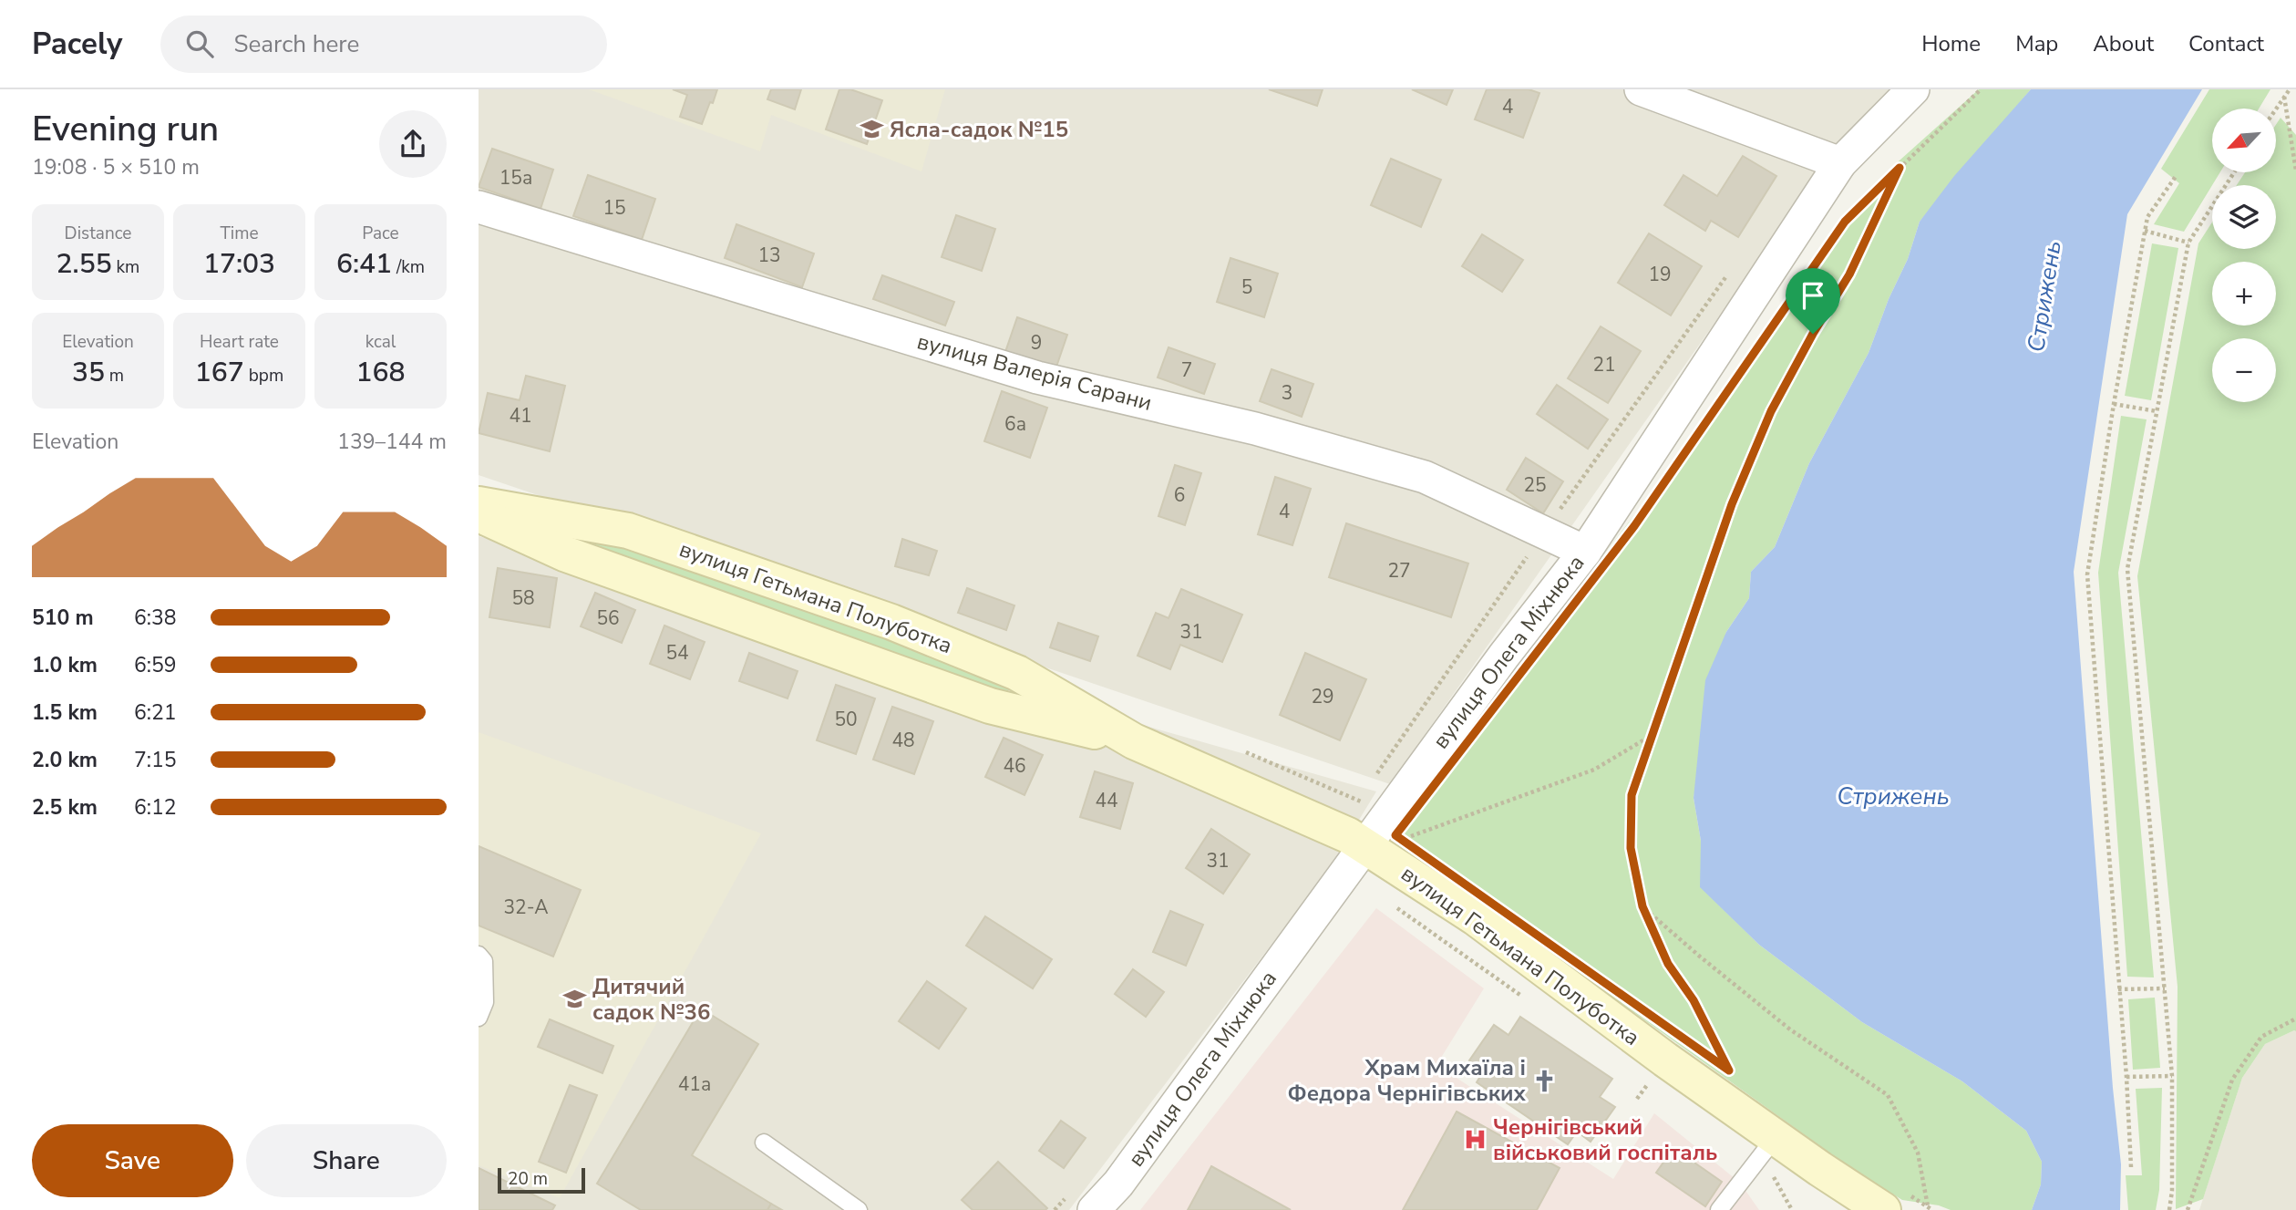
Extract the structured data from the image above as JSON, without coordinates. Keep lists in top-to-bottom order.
{
  "streets": {
    "street": ["вулиця Валерія Сарани", "вулиця Гетьмана Полуботка", "вулиця Олега Міхнюка"]
  },
  "crossings": [
    ["вулиця Валерія Сарани", "вулиця Олега Міхнюка"],
    ["вулиця Гетьмана Полуботка", "вулиця Олега Міхнюка"]
  ],
  "water": ["Стрижень"],
  "places": {
    "school or university": ["Ясла-садок №15", "Дитячий садок №36"],
    "church": ["Храм Михаїла і Федора Чернігівських"],
    "hospital": ["Чернігівський військовий госпіталь"]
  },
  "house_numbers": [
    "4",
    "15а",
    "15",
    "13",
    "19",
    "5",
    "9",
    "21",
    "7",
    "3",
    "41",
    "6а",
    "25",
    "6",
    "4",
    "27",
    "58",
    "56",
    "31",
    "54",
    "29",
    "50",
    "48",
    "46",
    "44",
    "31",
    "32-А",
    "41а"
  ],
  "scale_bar": "20 m",
  "north": "bottom left",
  "page": {
    "header": "Pacely",
    "search": "Search here",
    "nav": [
      "Home",
      "Map",
      "About",
      "Contact"
    ],
    "heading": ["Evening run", "19:08 · 5 × 510 m"],
    "map_buttons": ["+", "−"],
    "stats": [
      ["Distance", "2.55 km"],
      ["Time", "17:03"],
      ["Pace", "6:41 /km"],
      ["Elevation", "35 m"],
      ["Heart rate", "167 bpm"],
      ["kcal", "168"]
    ],
    "chart": ["Elevation", "139–144 m"],
    "list": [
      {
        "name": "510 m",
        "note": "6:38"
      },
      {
        "name": "1.0 km",
        "note": "6:59"
      },
      {
        "name": "1.5 km",
        "note": "6:21"
      },
      {
        "name": "2.0 km",
        "note": "7:15"
      },
      {
        "name": "2.5 km",
        "note": "6:12"
      }
    ],
    "buttons": ["Save", "Share"],
    "scale": "20 m"
  }
}
